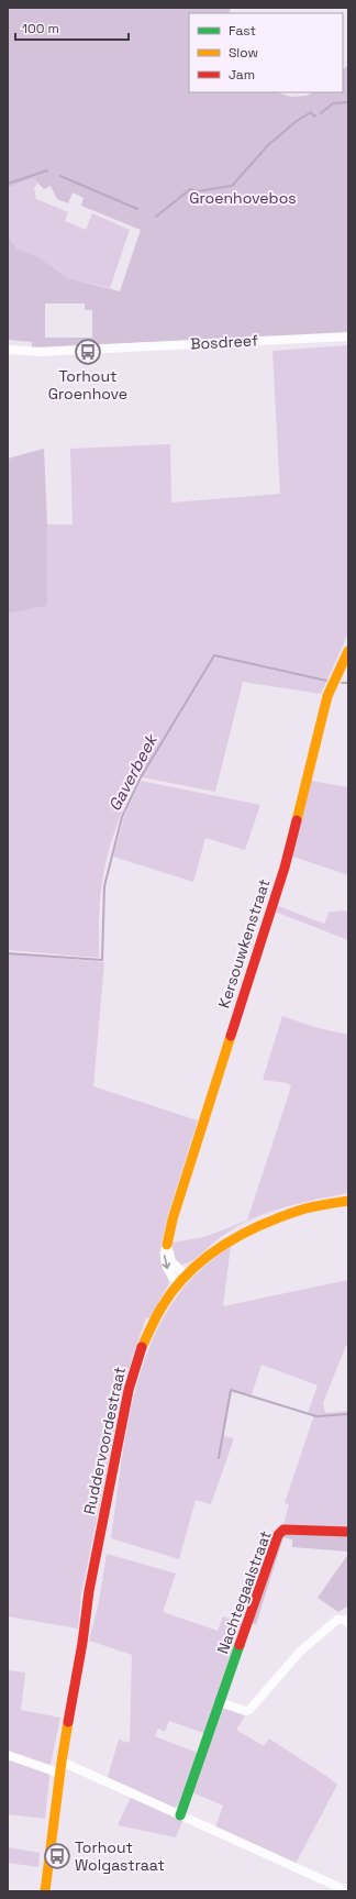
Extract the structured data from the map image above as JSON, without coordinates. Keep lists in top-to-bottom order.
{
  "streets": {
    "street": [
      "Bosdreef",
      "Kersouwkenstraat",
      "Ruddervoordestraat",
      "Nachtegaalstraat"
    ]
  },
  "water": ["Gaverbeek"],
  "parks": ["Groenhovebos"],
  "places": {
    "bus stop": ["Torhout Groenhove", "Torhout Wolgastraat"]
  },
  "legend": ["Fast", "Slow", "Jam"],
  "scale_bar": "100 m"
}
